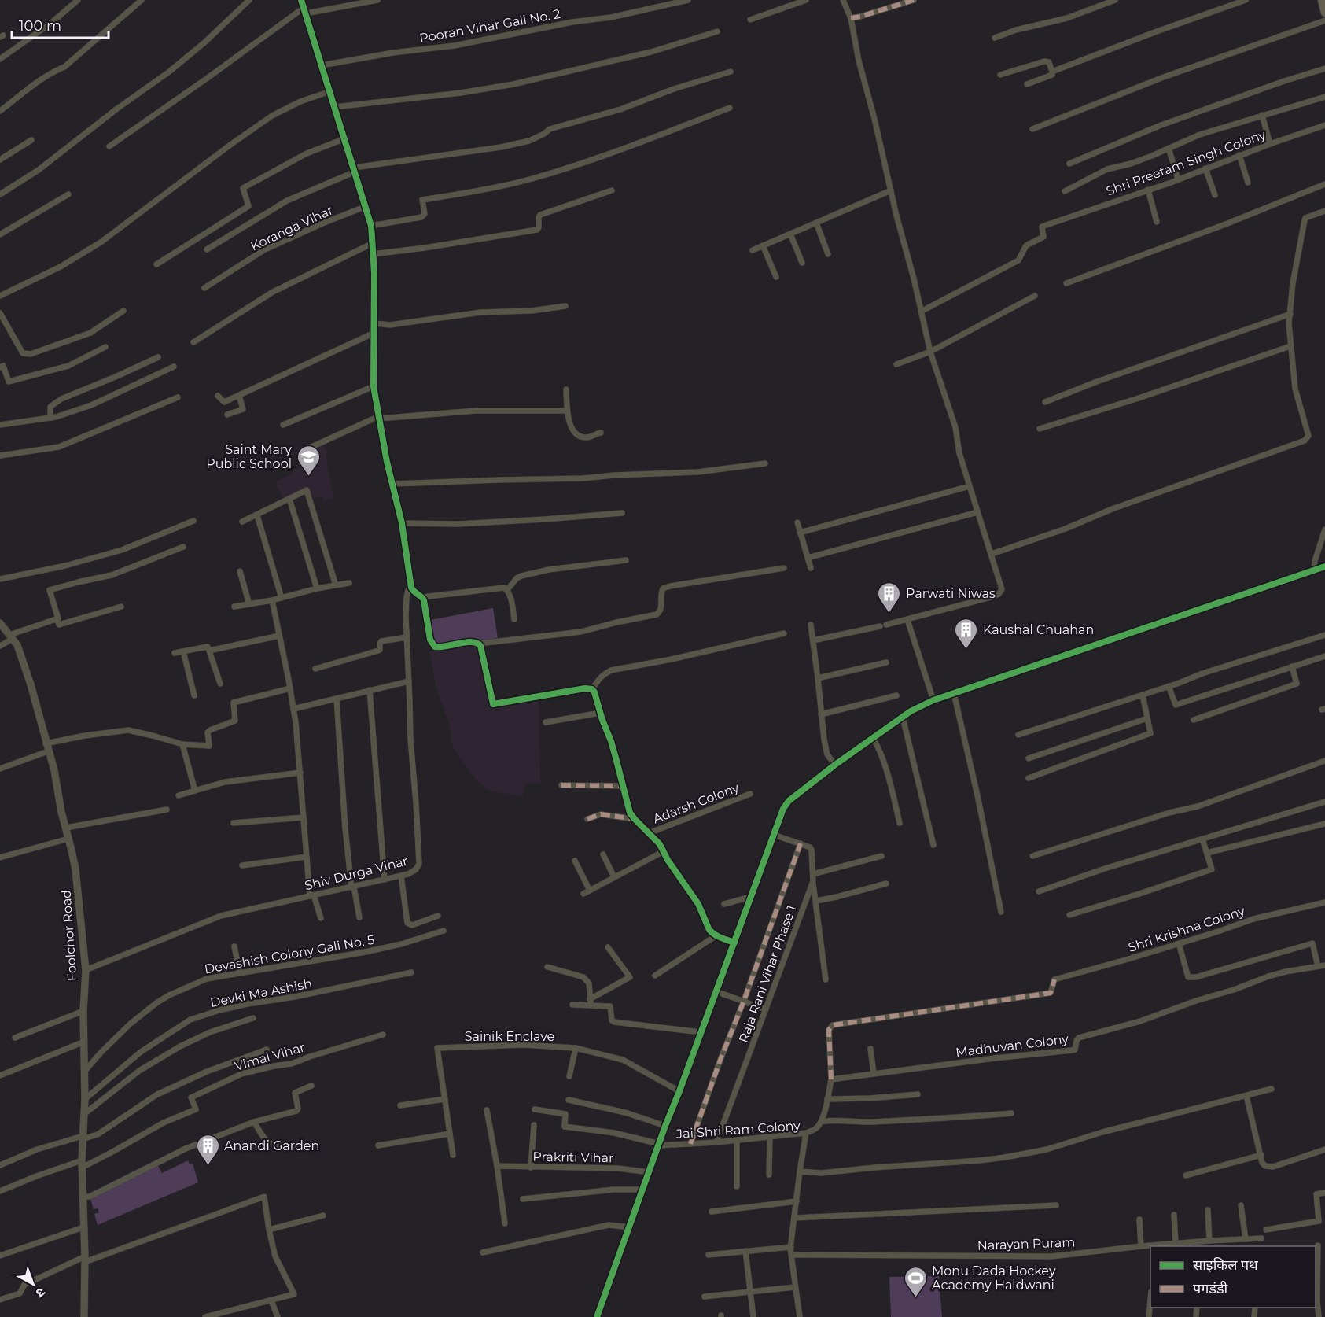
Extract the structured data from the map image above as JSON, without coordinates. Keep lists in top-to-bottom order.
{
  "streets": {
    "street": [
      "Pooran Vihar Gali No. 2",
      "Shri Preetam Singh Colony",
      "Koranga Vihar",
      "Adarsh Colony",
      "Shiv Durga Vihar",
      "Shri Krishna Colony",
      "Foolchor Road",
      "Devashish Colony Gali No. 5",
      "Raja Rani Vihar Phase 1",
      "Devki Ma Ashish",
      "Sainik Enclave",
      "Madhuvan Colony",
      "Vimal Vihar",
      "Jai Shri Ram Colony",
      "Prakriti Vihar",
      "Narayan Puram"
    ]
  },
  "crossings": [
    ["Shiv Durga Vihar", "Foolchor Road"],
    ["Shri Krishna Colony", "Madhuvan Colony"],
    ["Foolchor Road", "Devashish Colony Gali No. 5"],
    ["Foolchor Road", "Devki Ma Ashish"],
    ["Foolchor Road", "Vimal Vihar"],
    ["Raja Rani Vihar Phase 1", "Jai Shri Ram Colony"],
    ["Jai Shri Ram Colony", "Narayan Puram"]
  ],
  "places": {
    "school or university": ["Saint Mary Public School"],
    "building": ["Parwati Niwas", "Kaushal Chuahan", "Anandi Garden"],
    "sports": ["Monu Dada Hockey Academy Haldwani"]
  },
  "legend": ["साइकिल पथ", "पगडंडी"],
  "scale_bar": "100 m",
  "north": "bottom right"
}
